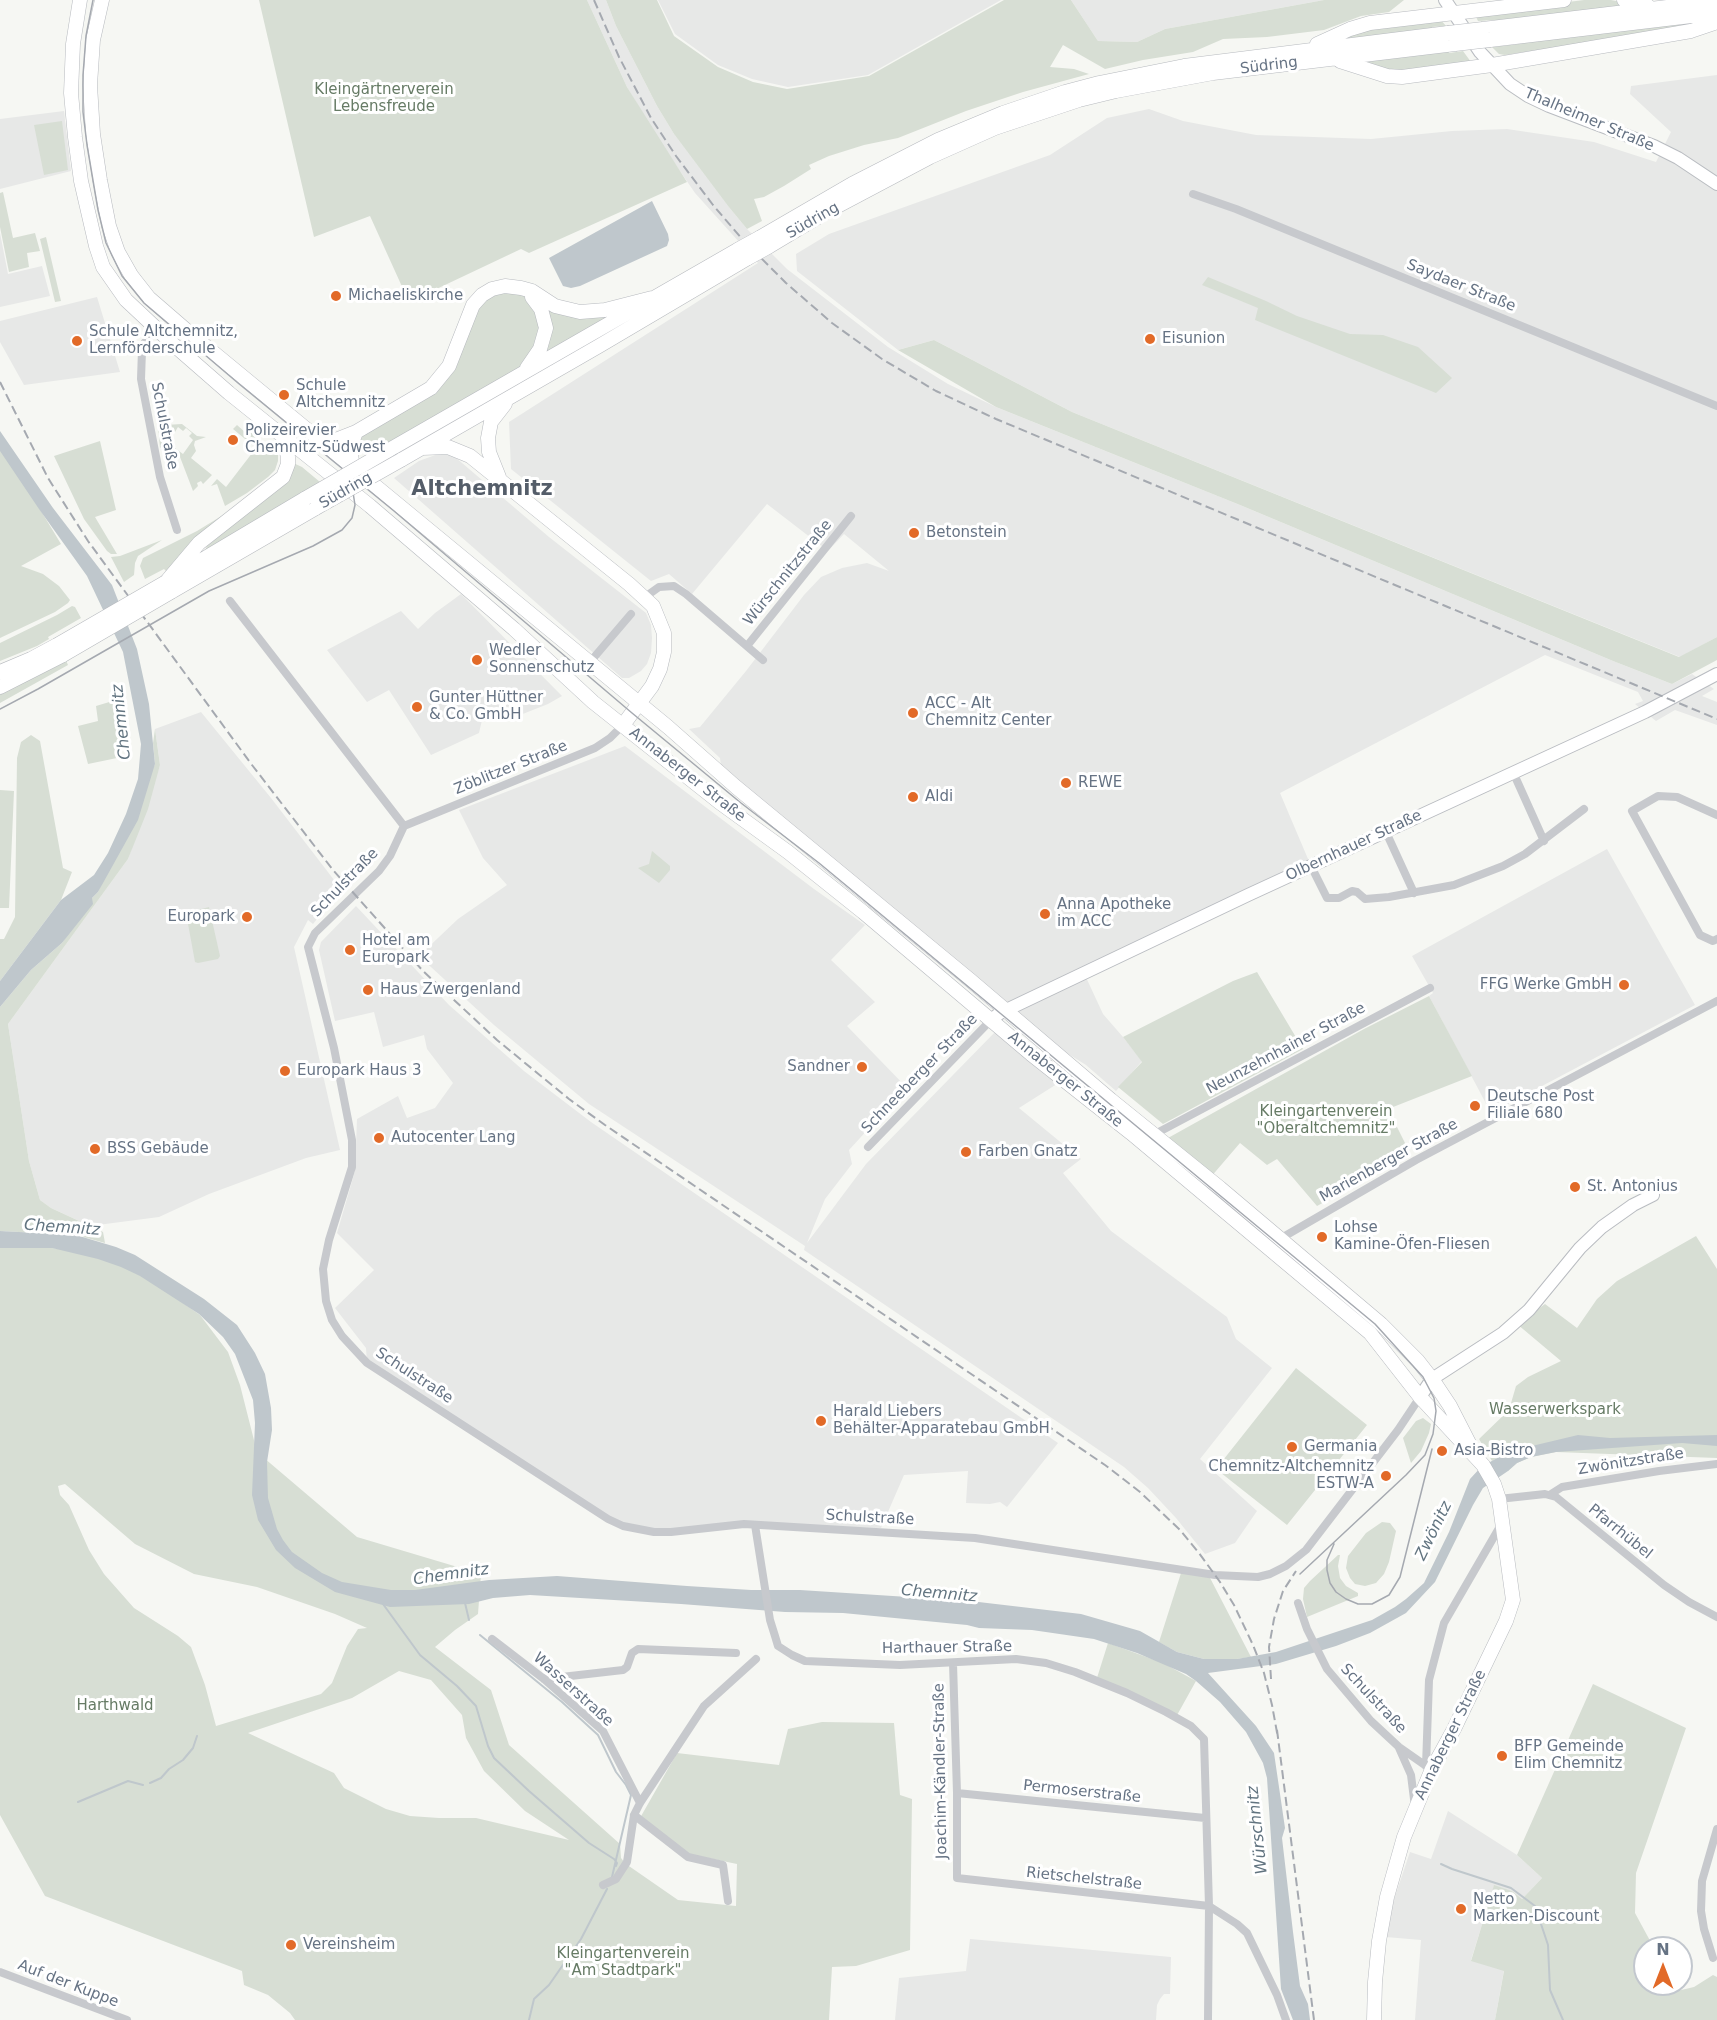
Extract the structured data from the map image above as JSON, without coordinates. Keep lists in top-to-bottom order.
{
  "streets": {
    "main road": ["Südring", "Annaberger Straße"],
    "street": [
      "Thalheimer Straße",
      "Saydaer Straße",
      "Schulstraße",
      "Würschnitzstraße",
      "Zöblitzer Straße",
      "Olbernhauer Straße",
      "Neunzehnhainer Straße",
      "Schneeberger Straße",
      "Marienberger Straße",
      "Zwönitzstraße",
      "Pfarrhübel",
      "Harthauer Straße",
      "Wasserstraße",
      "Joachim-Kändler-Straße",
      "Permoserstraße",
      "Rietschelstraße",
      "Auf der Kuppe"
    ]
  },
  "crossings": [
    ["Schulstraße", "Zöblitzer Straße"],
    ["Schulstraße", "Annaberger Straße"],
    ["Schulstraße", "Harthauer Straße"],
    ["Zöblitzer Straße", "Annaberger Straße"],
    ["Annaberger Straße", "Olbernhauer Straße"],
    ["Annaberger Straße", "Neunzehnhainer Straße"],
    ["Annaberger Straße", "Schneeberger Straße"],
    ["Annaberger Straße", "Marienberger Straße"],
    ["Olbernhauer Straße", "Schneeberger Straße"],
    ["Zwönitzstraße", "Pfarrhübel"],
    ["Harthauer Straße", "Joachim-Kändler-Straße"],
    ["Harthauer Straße", "Permoserstraße"],
    ["Harthauer Straße", "Rietschelstraße"],
    ["Joachim-Kändler-Straße", "Permoserstraße"],
    ["Joachim-Kändler-Straße", "Rietschelstraße"]
  ],
  "districts": ["Altchemnitz"],
  "water": ["Chemnitz", "Zwönitz", "Würschnitz"],
  "parks": [
    "Kleingärtnerverein Lebensfreude",
    "Kleingartenverein \"Oberaltchemnitz\"",
    "Wasserwerkspark",
    "Harthwald",
    "Kleingartenverein \"Am Stadtpark\""
  ],
  "places": [
    "Michaeliskirche",
    "Eisunion",
    "Schule Altchemnitz, Lernförderschule",
    "Schule Altchemnitz",
    "Polizeirevier Chemnitz-Südwest",
    "Betonstein",
    "Wedler Sonnenschutz",
    "Gunter Hüttner & Co. GmbH",
    "ACC - Alt Chemnitz Center",
    "REWE",
    "Aldi",
    "Anna Apotheke im ACC",
    "Europark",
    "Hotel am Europark",
    "FFG Werke GmbH",
    "Haus Zwergenland",
    "Sandner",
    "Europark Haus 3",
    "Deutsche Post Filiale 680",
    "Autocenter Lang",
    "BSS Gebäude",
    "Farben Gnatz",
    "St. Antonius",
    "Lohse Kamine-Öfen-Fliesen",
    "Harald Liebers Behälter-Apparatebau GmbH",
    "Germania",
    "Asia-Bistro",
    "Chemnitz-Altchemnitz ESTW-A",
    "BFP Gemeinde Elim Chemnitz",
    "Netto Marken-Discount",
    "Vereinsheim"
  ],
  "north": "top"
}
